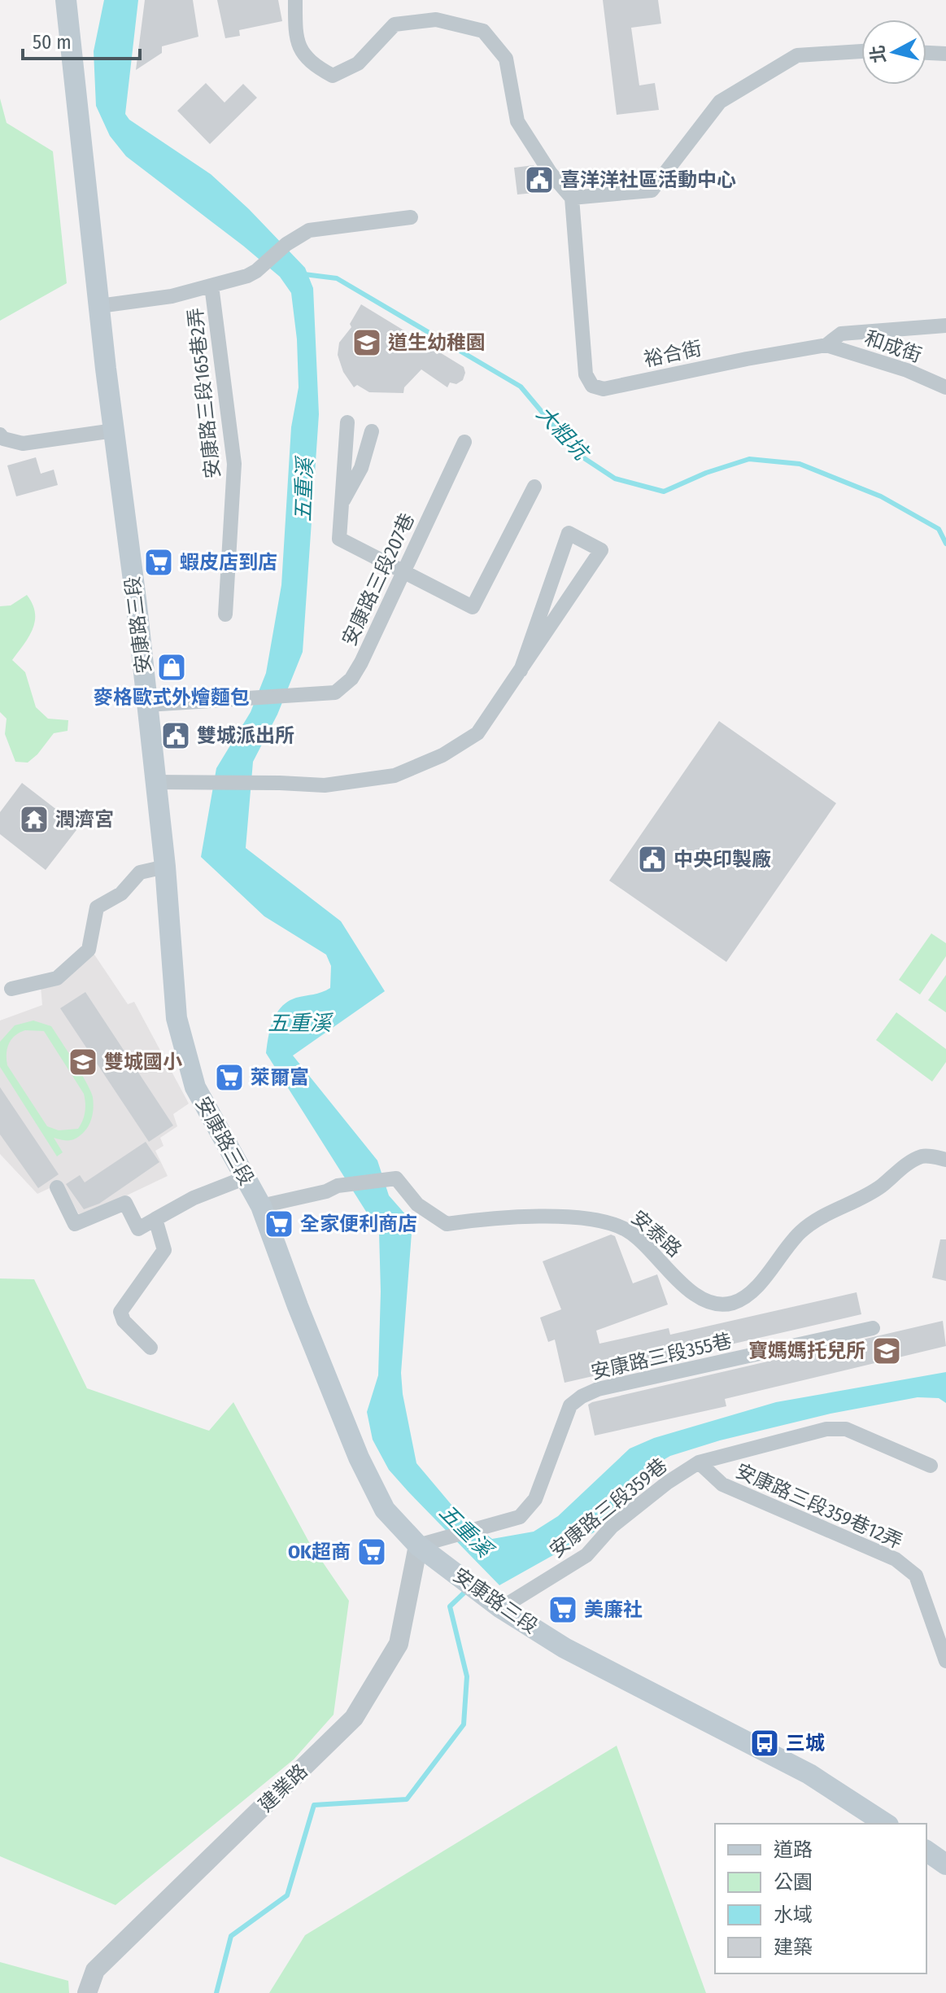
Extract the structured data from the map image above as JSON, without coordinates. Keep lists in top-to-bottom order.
{
  "streets": {
    "main road": ["安康路三段"],
    "street": [
      "和成街",
      "裕合街",
      "安康路三段165巷2弄",
      "安康路三段207巷",
      "安泰路",
      "安康路三段355巷",
      "安康路三段359巷12弄",
      "安康路三段359巷",
      "建業路"
    ]
  },
  "crossings": [
    ["和成街", "裕合街"],
    ["安康路三段207巷", "安康路三段"],
    ["安康路三段", "安泰路"],
    ["安康路三段", "安康路三段355巷"],
    ["安康路三段", "安康路三段359巷"],
    ["安康路三段", "建業路"],
    ["安康路三段355巷", "建業路"],
    ["安康路三段359巷12弄", "安康路三段359巷"]
  ],
  "water": ["大粗坑", "五重溪"],
  "places": {
    "public building": ["喜洋洋社區活動中心", "雙城派出所", "中央印製廠"],
    "school or university": ["道生幼稚園", "雙城國小", "寶媽媽托兒所"],
    "supermarket": [
      "蝦皮店到店",
      "萊爾富",
      "全家便利商店",
      "OK超商",
      "美廉社"
    ],
    "shop": ["麥格歐式外燴麵包"],
    "temple": ["潤濟宮"],
    "bus stop": ["三城"]
  },
  "legend": [
    "道路",
    "公園",
    "水域",
    "建築"
  ],
  "scale_bar": "50 m",
  "north": "left"
}
